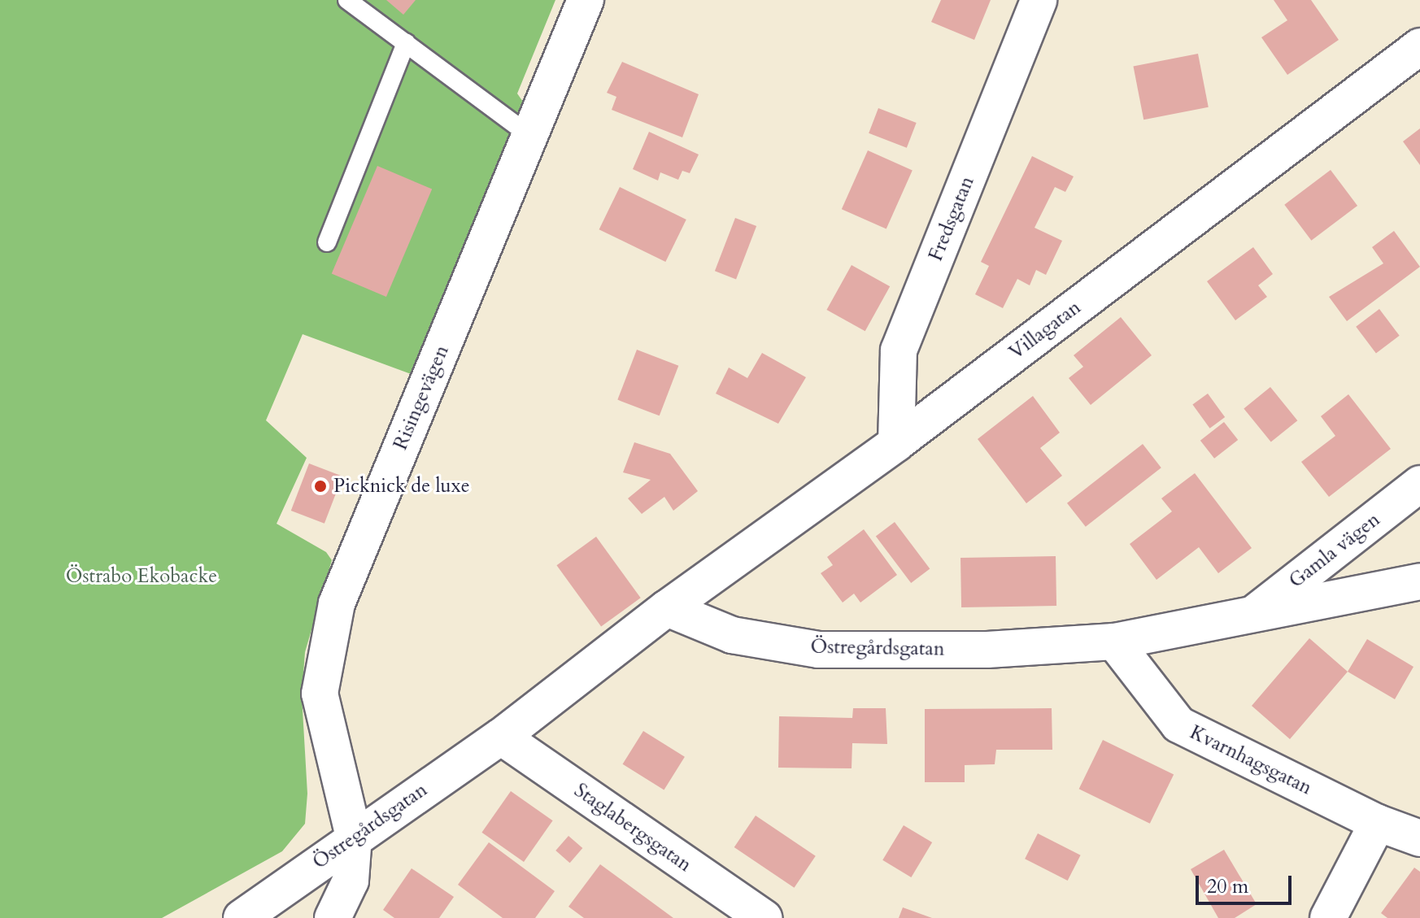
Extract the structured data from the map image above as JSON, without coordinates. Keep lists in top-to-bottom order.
{
  "streets": {
    "street": [
      "Fredsgatan",
      "Villagatan",
      "Risingevägen",
      "Gamla vägen",
      "Östregårdsgatan",
      "Kvarnhagsgatan",
      "Staglabergsgatan"
    ]
  },
  "crossings": [
    ["Fredsgatan", "Villagatan"],
    ["Villagatan", "Östregårdsgatan"],
    ["Risingevägen", "Östregårdsgatan"],
    ["Gamla vägen", "Östregårdsgatan"],
    ["Östregårdsgatan", "Kvarnhagsgatan"],
    ["Östregårdsgatan", "Staglabergsgatan"]
  ],
  "parks": ["Östrabo Ekobacke"],
  "places": ["Picknick de luxe"],
  "scale_bar": "20 m"
}
